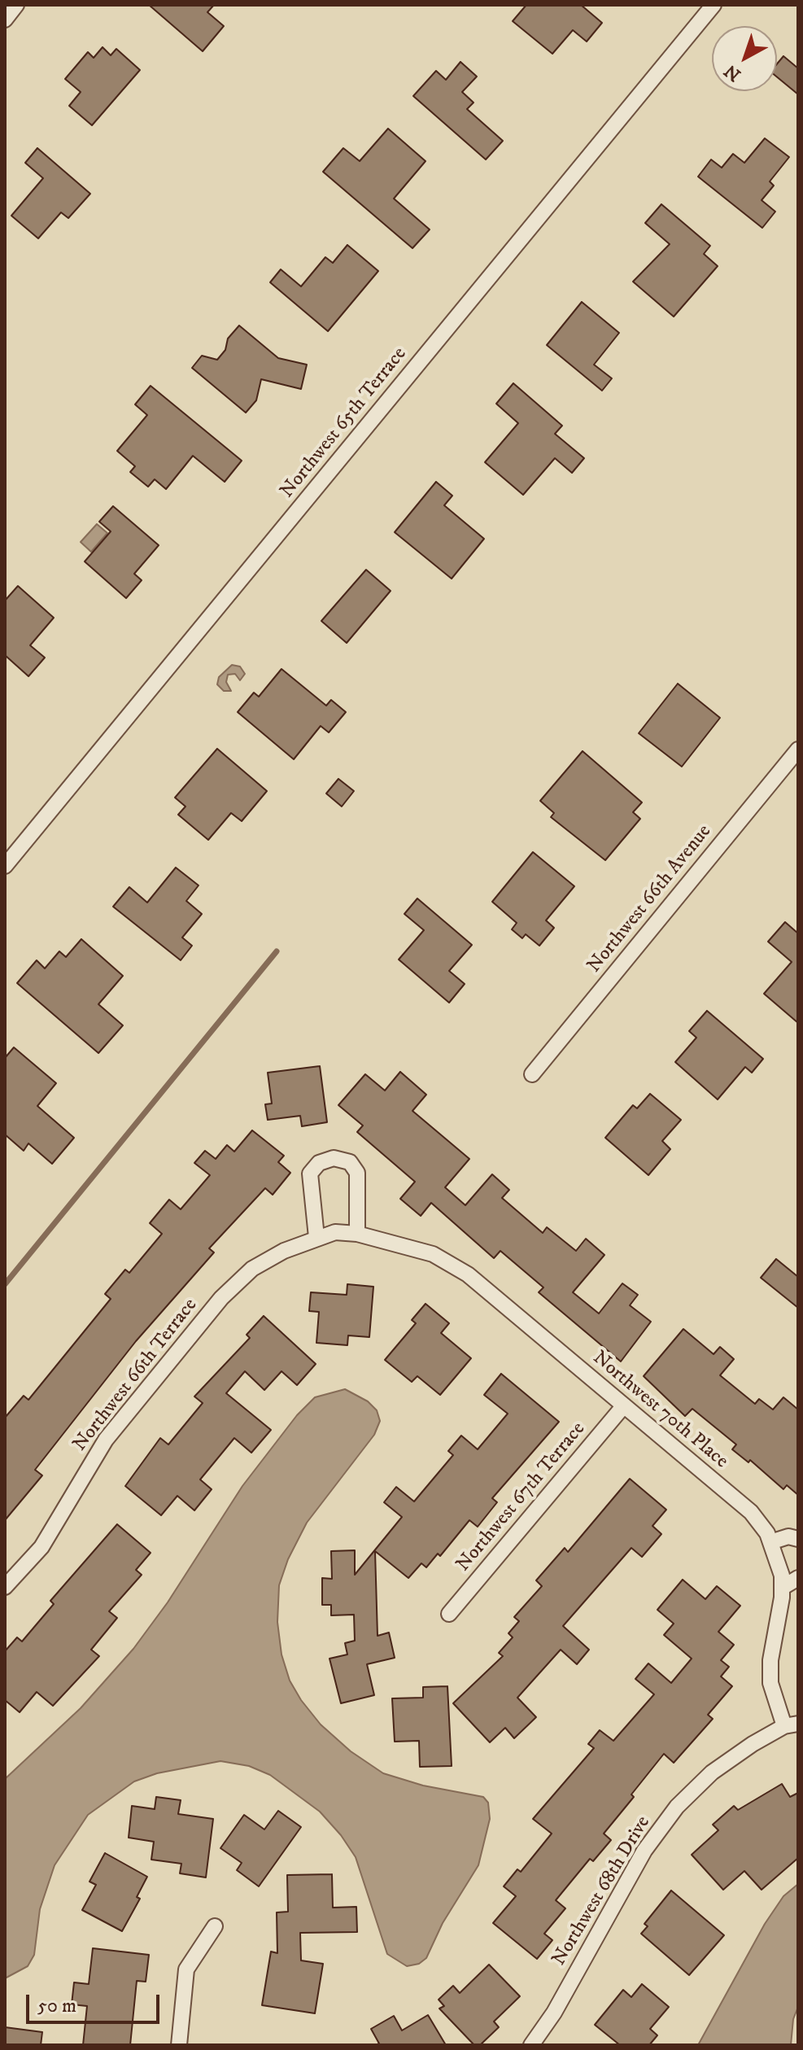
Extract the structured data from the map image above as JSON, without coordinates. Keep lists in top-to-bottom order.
{
  "streets": {
    "street": [
      "Northwest 65th Terrace",
      "Northwest 66th Avenue",
      "Northwest 66th Terrace",
      "Northwest 70th Place",
      "Northwest 67th Terrace",
      "Northwest 68th Drive"
    ]
  },
  "crossings": [
    ["Northwest 66th Terrace", "Northwest 70th Place"],
    ["Northwest 70th Place", "Northwest 67th Terrace"],
    ["Northwest 70th Place", "Northwest 68th Drive"]
  ],
  "scale_bar": "50 m",
  "north": "bottom left"
}
